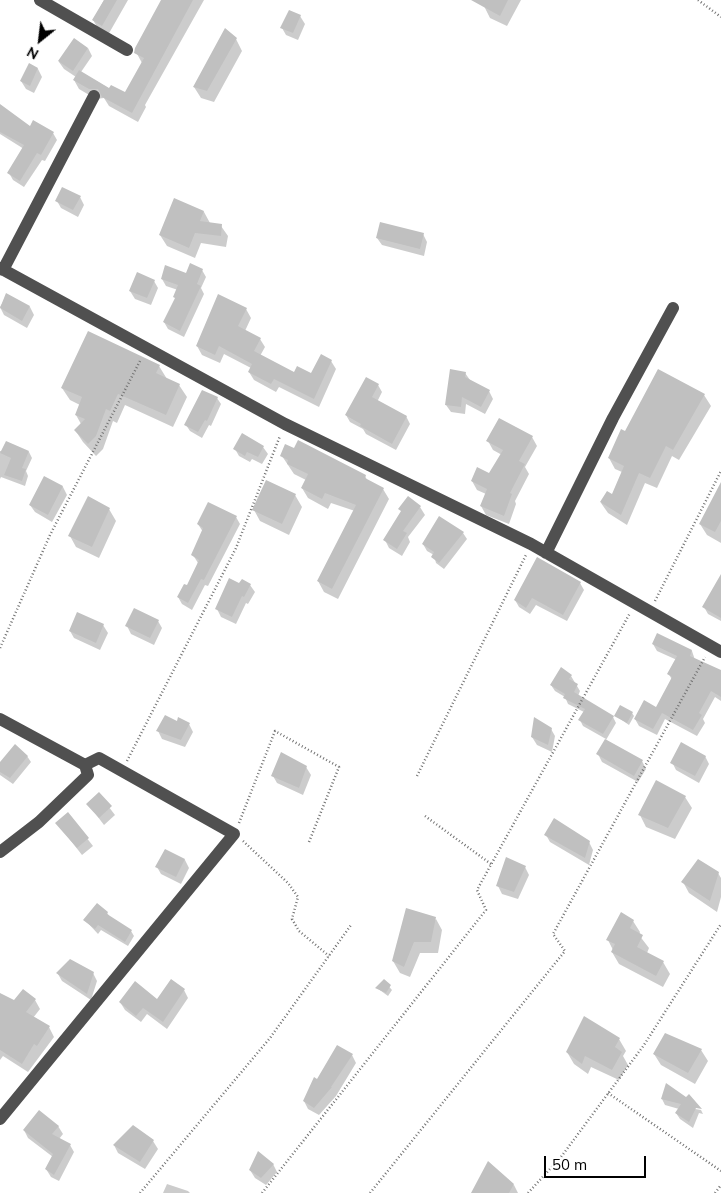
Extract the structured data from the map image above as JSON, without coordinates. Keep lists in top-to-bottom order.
{
  "scale_bar": "50 m",
  "north": "bottom left"
}
